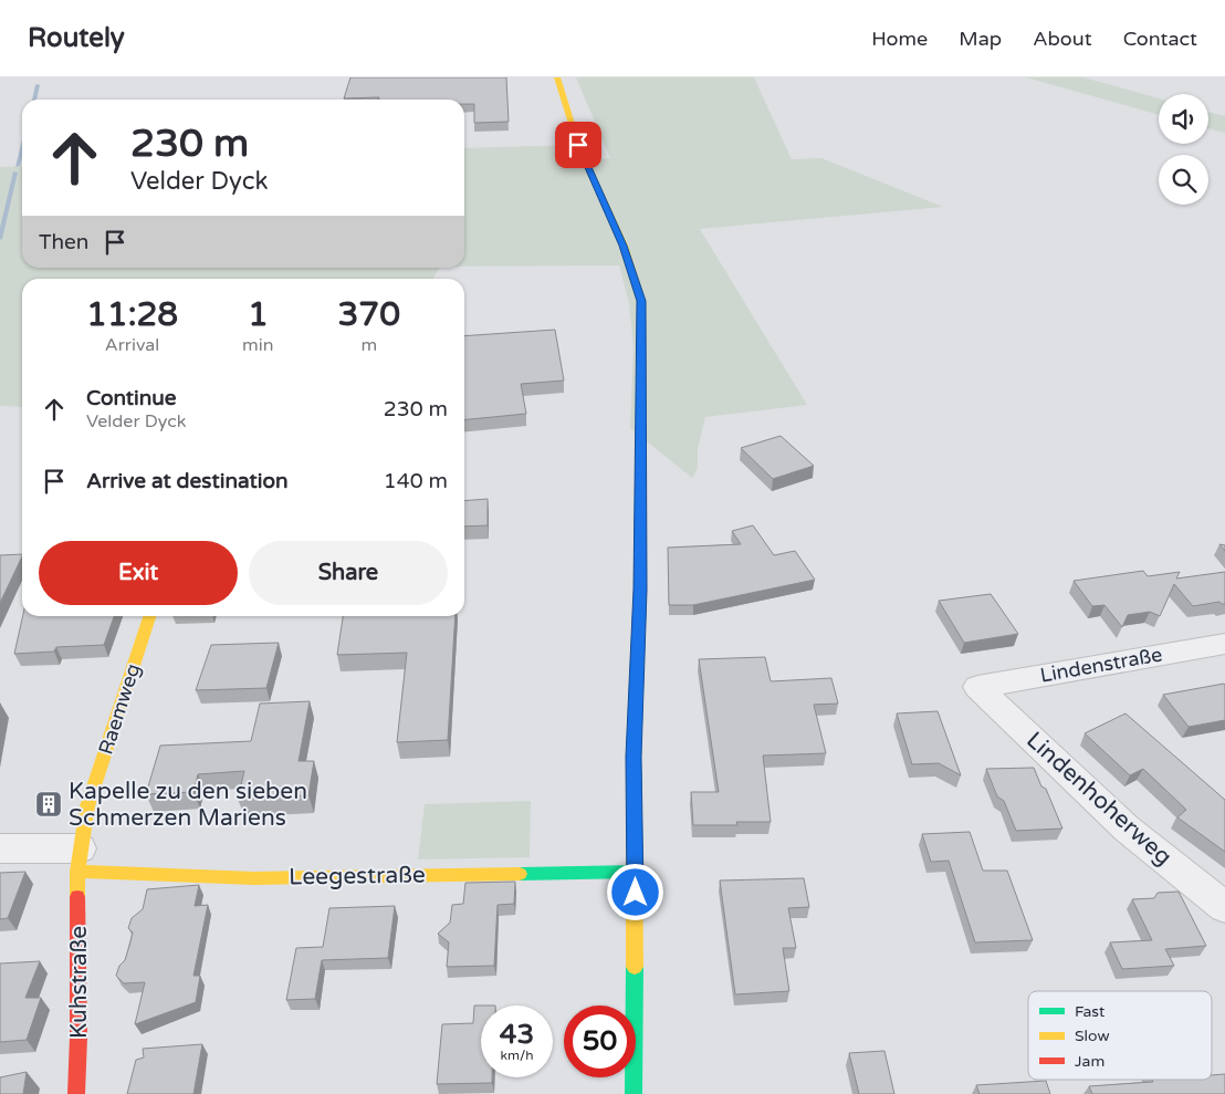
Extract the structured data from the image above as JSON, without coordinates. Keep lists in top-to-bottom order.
{
  "streets": {
    "main road": ["Raemweg", "Leegestraße", "Kuhstraße"],
    "street": ["Lindenstraße", "Lindenhoherweg"]
  },
  "crossings": [
    ["Lindenstraße", "Lindenhoherweg"],
    ["Raemweg", "Leegestraße"],
    ["Raemweg", "Kuhstraße"],
    ["Leegestraße", "Kuhstraße"]
  ],
  "places": {
    "building": ["Kapelle zu den sieben Schmerzen Mariens"]
  },
  "legend": ["Fast", "Slow", "Jam"],
  "page": {
    "header": "Routely",
    "nav": [
      "Home",
      "Map",
      "About",
      "Contact"
    ],
    "turn": ["230 m", "Velder Dyck"],
    "then": "Then",
    "eta": [
      "11:28",
      "Arrival",
      "1",
      "min",
      "370",
      "m"
    ],
    "list": [
      {
        "name": "Continue",
        "note": "Velder Dyck",
        "value": "230 m"
      },
      {
        "name": "Arrive at destination",
        "value": "140 m"
      }
    ],
    "buttons": ["Exit", "Share"],
    "speed": "43 km/h",
    "limit": "50"
  }
}
